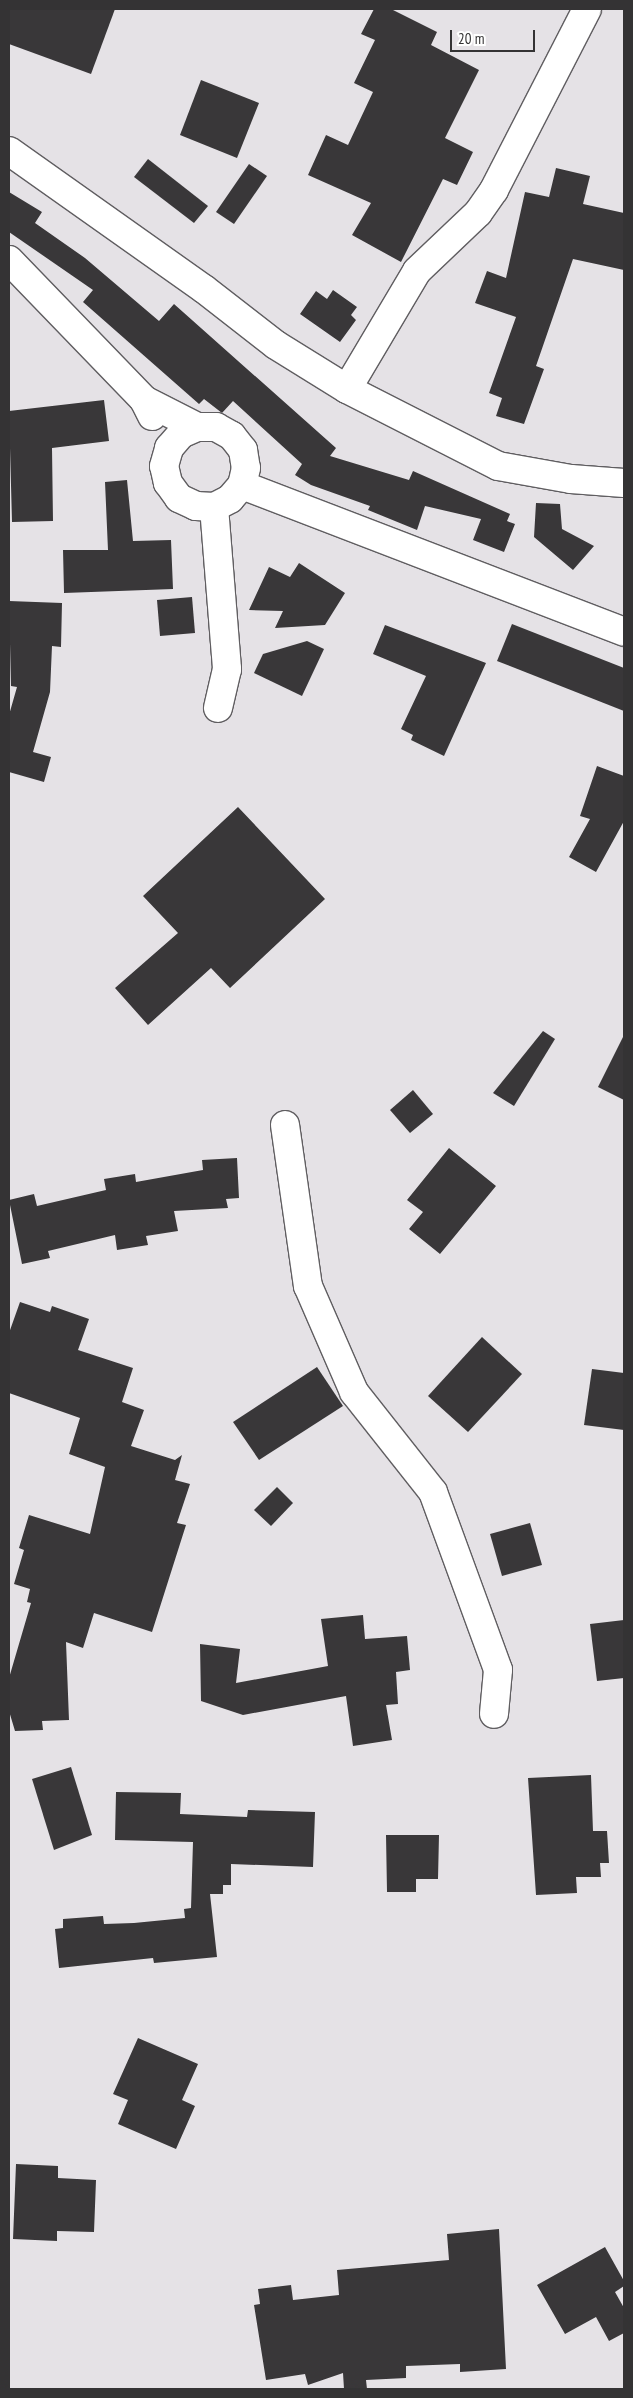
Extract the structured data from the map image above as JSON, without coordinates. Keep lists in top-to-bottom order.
{
  "scale_bar": "20 m"
}
